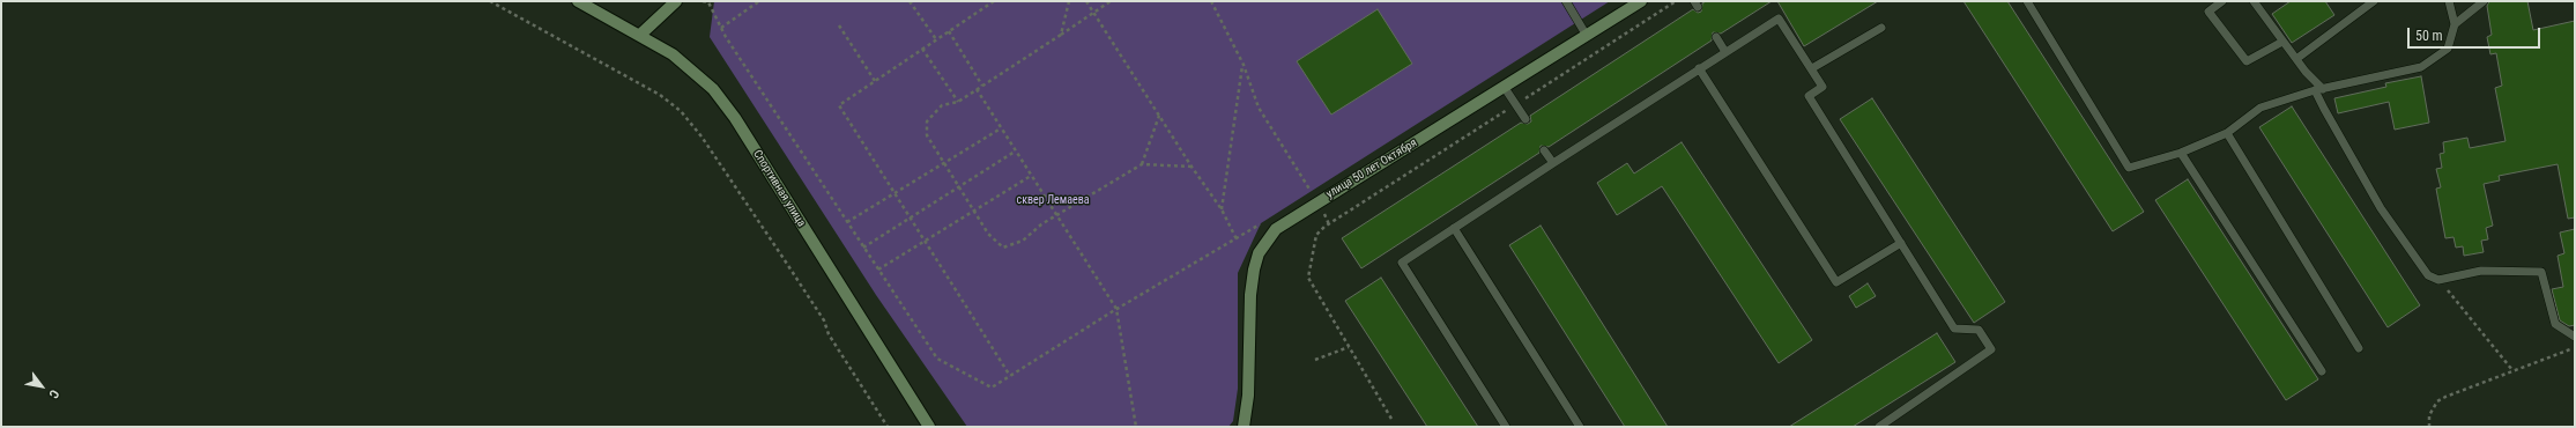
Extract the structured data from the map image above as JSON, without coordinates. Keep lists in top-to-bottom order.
{
  "streets": {
    "street": ["улица 50 лет Октября", "Спортивная улица"]
  },
  "parks": ["сквер Лемаева"],
  "scale_bar": "50 m",
  "north": "bottom right"
}
